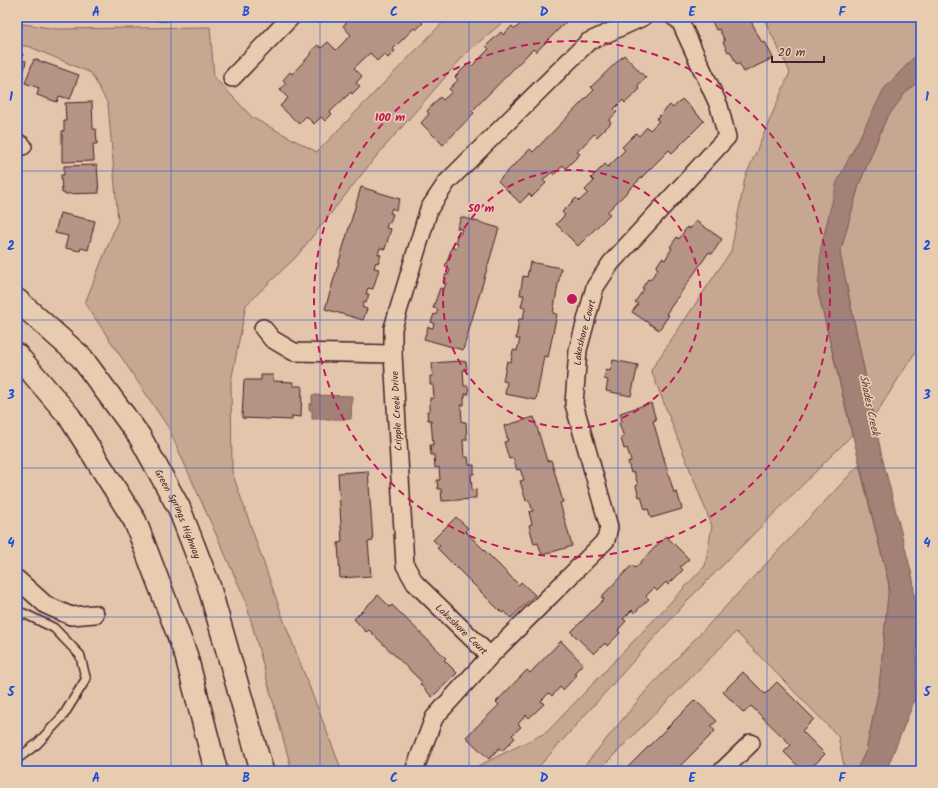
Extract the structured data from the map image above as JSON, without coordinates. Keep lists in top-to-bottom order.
{
  "streets": {
    "main road": ["Green Springs Highway"],
    "street": ["Lakeshore Court", "Cripple Creek Drive"]
  },
  "crossings": [
    ["Lakeshore Court", "Cripple Creek Drive"]
  ],
  "water": ["Shades Creek"],
  "scale_bar": "20 m",
  "grid": {
    "columns": [
      "A",
      "B",
      "C",
      "D",
      "E",
      "F"
    ],
    "rows": [
      "1",
      "2",
      "3",
      "4",
      "5"
    ]
  },
  "rings": ["100 m", "50 m"]
}
